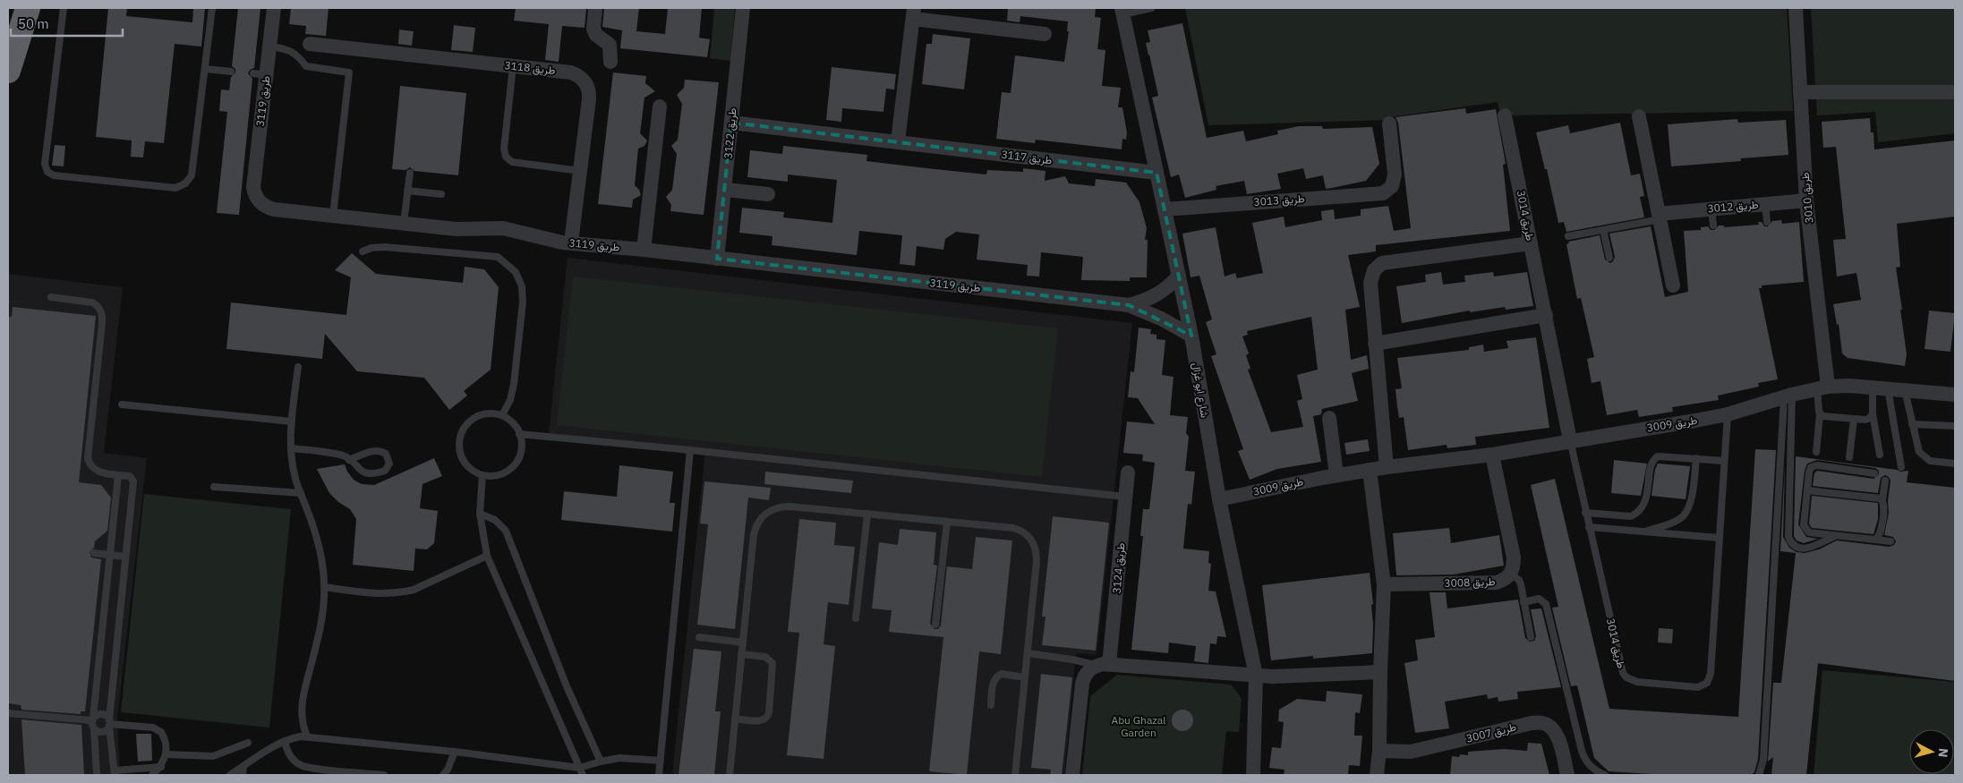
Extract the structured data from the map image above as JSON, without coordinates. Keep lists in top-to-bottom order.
{
  "streets": {
    "street": [
      "طريق 3118",
      "طريق 3119",
      "طريق 3122",
      "طريق 3117",
      "طريق 3010",
      "طريق 3013",
      "طريق 3012",
      "طريق 3014",
      "شارع ابو غزال",
      "طريق 3009",
      "طريق 3124",
      "طريق 3008",
      "طريق 3007"
    ]
  },
  "crossings": [
    ["طريق 3118", "طريق 3119"],
    ["طريق 3119", "طريق 3122"],
    ["طريق 3122", "طريق 3117"],
    ["طريق 3117", "شارع ابو غزال"],
    ["طريق 3010", "طريق 3012"],
    ["طريق 3010", "طريق 3009"],
    ["طريق 3013", "شارع ابو غزال"],
    ["طريق 3014", "طريق 3009"],
    ["شارع ابو غزال", "طريق 3009"],
    ["طريق 3009", "طريق 3008"]
  ],
  "parks": ["Abu Ghazal Garden"],
  "scale_bar": "50 m",
  "north": "right"
}
